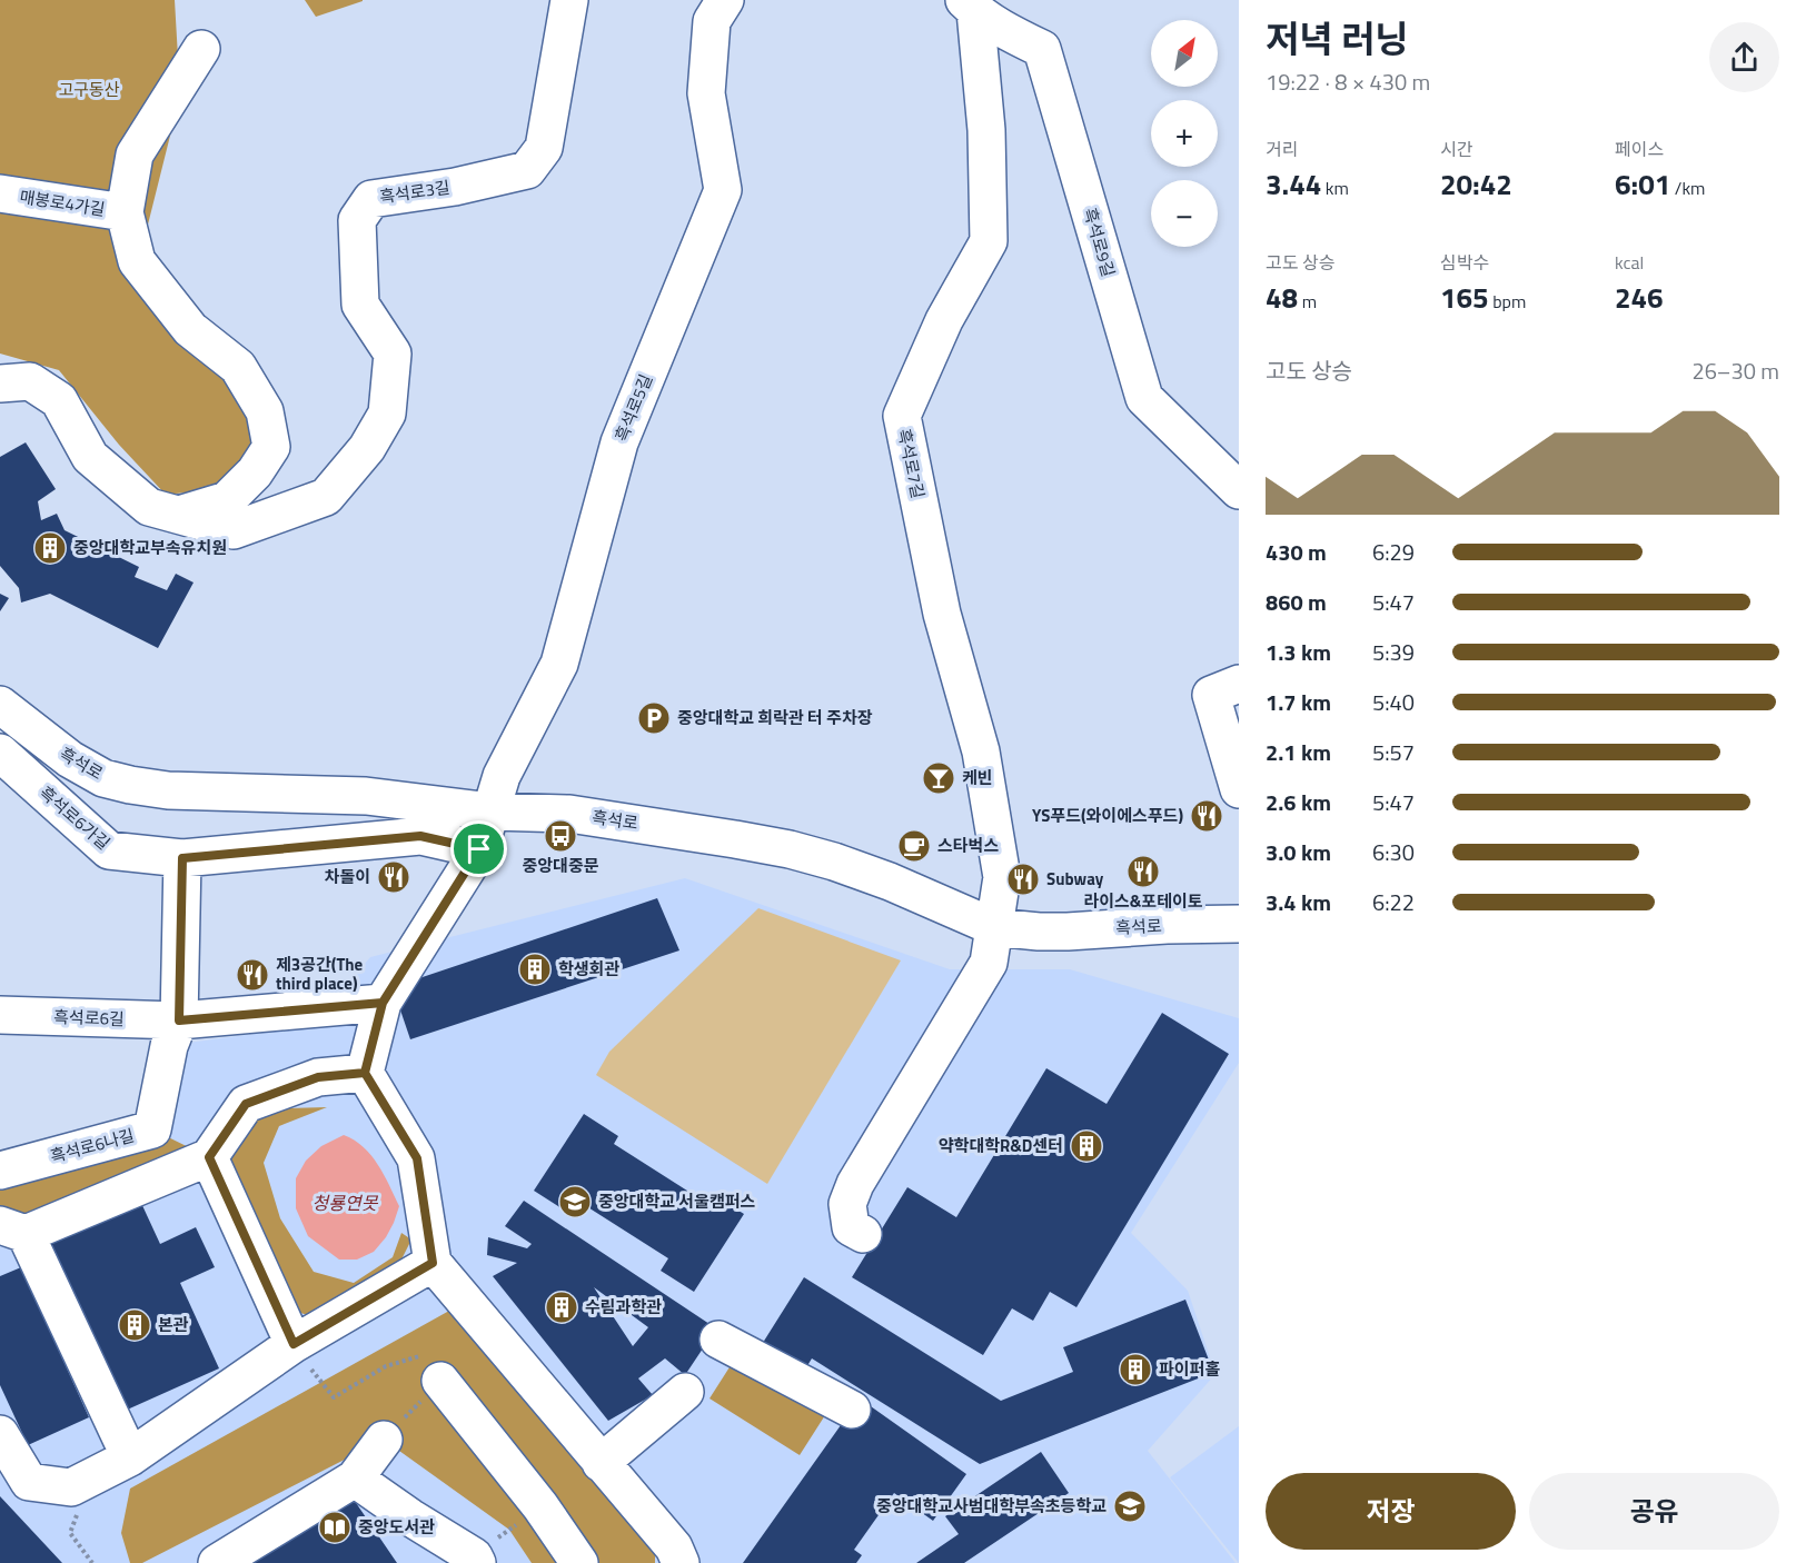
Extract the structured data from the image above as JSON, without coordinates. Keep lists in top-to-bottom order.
{
  "streets": {
    "street": [
      "흑석로3길",
      "매봉로4가길",
      "흑석로9길",
      "흑석로5길",
      "흑석로7길",
      "흑석로",
      "흑석로6가길",
      "흑석로6길",
      "흑석로6나길"
    ]
  },
  "crossings": [
    ["흑석로9길", "흑석로7길"],
    ["흑석로5길", "흑석로"],
    ["흑석로7길", "흑석로"],
    ["흑석로6길", "흑석로6나길"]
  ],
  "water": ["청룡연못"],
  "parks": ["고구동산"],
  "places": {
    "building": [
      "중앙대학교부속유치원",
      "학생회관",
      "약학대학R&D센터",
      "수림과학관",
      "본관",
      "파이퍼홀"
    ],
    "parking": ["중앙대학교 희락관 터 주차장"],
    "bar": ["케빈"],
    "restaurant": [
      "YS푸드(와이에스푸드)",
      "라이스&포테이토",
      "차돌이",
      "Subway",
      "제3공간(The third place)"
    ],
    "bus stop": ["중앙대중문"],
    "cafe": ["스타벅스"],
    "school or university": ["중앙대학교 서울캠퍼스", "중앙대학교사범대학부속초등학교"],
    "library": ["중앙도서관"]
  },
  "north": "top right",
  "page": {
    "heading": ["저녁 러닝", "19:22 · 8 × 430 m"],
    "map_buttons": ["+", "−"],
    "stats": [
      ["거리", "3.44 km"],
      ["시간", "20:42"],
      ["페이스", "6:01 /km"],
      ["고도 상승", "48 m"],
      ["심박수", "165 bpm"],
      ["kcal", "246"]
    ],
    "chart": ["고도 상승", "26–30 m"],
    "list": [
      {
        "name": "430 m",
        "note": "6:29"
      },
      {
        "name": "860 m",
        "note": "5:47"
      },
      {
        "name": "1.3 km",
        "note": "5:39"
      },
      {
        "name": "1.7 km",
        "note": "5:40"
      },
      {
        "name": "2.1 km",
        "note": "5:57"
      },
      {
        "name": "2.6 km",
        "note": "5:47"
      },
      {
        "name": "3.0 km",
        "note": "6:30"
      },
      {
        "name": "3.4 km",
        "note": "6:22"
      }
    ],
    "buttons": ["저장", "공유"]
  }
}
